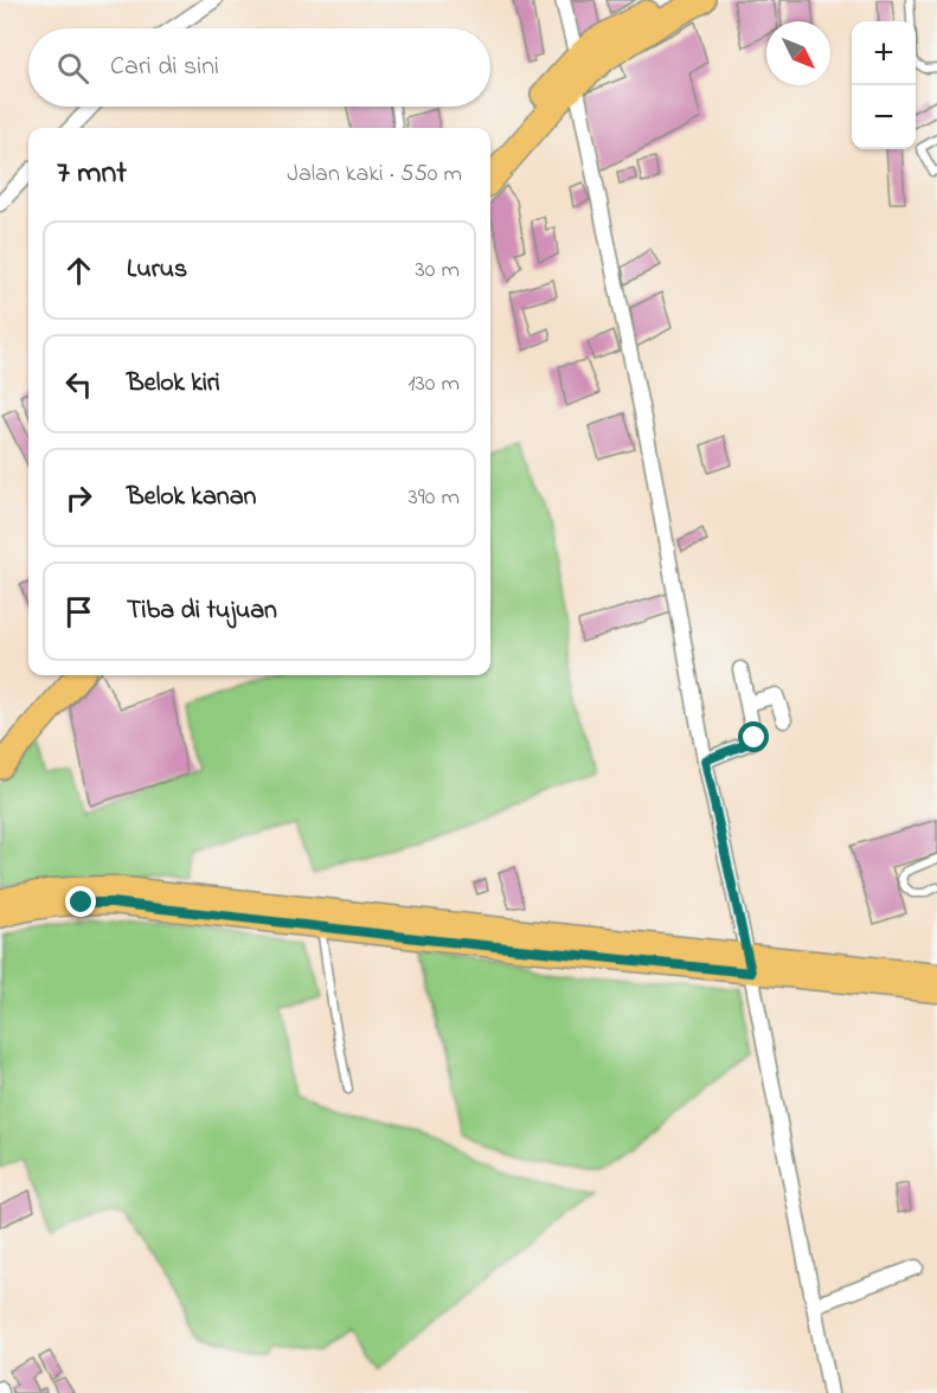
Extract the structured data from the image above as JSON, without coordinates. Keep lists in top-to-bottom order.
{
  "north": "bottom right",
  "page": {
    "map_buttons": ["+", "−"],
    "search": "Cari di sini",
    "heading": ["7 mnt", "Jalan kaki · 550 m"],
    "list": [
      ["Lurus", "30 m"],
      ["Belok kiri", "130 m"],
      ["Belok kanan", "390 m"],
      "Tiba di tujuan"
    ]
  }
}
